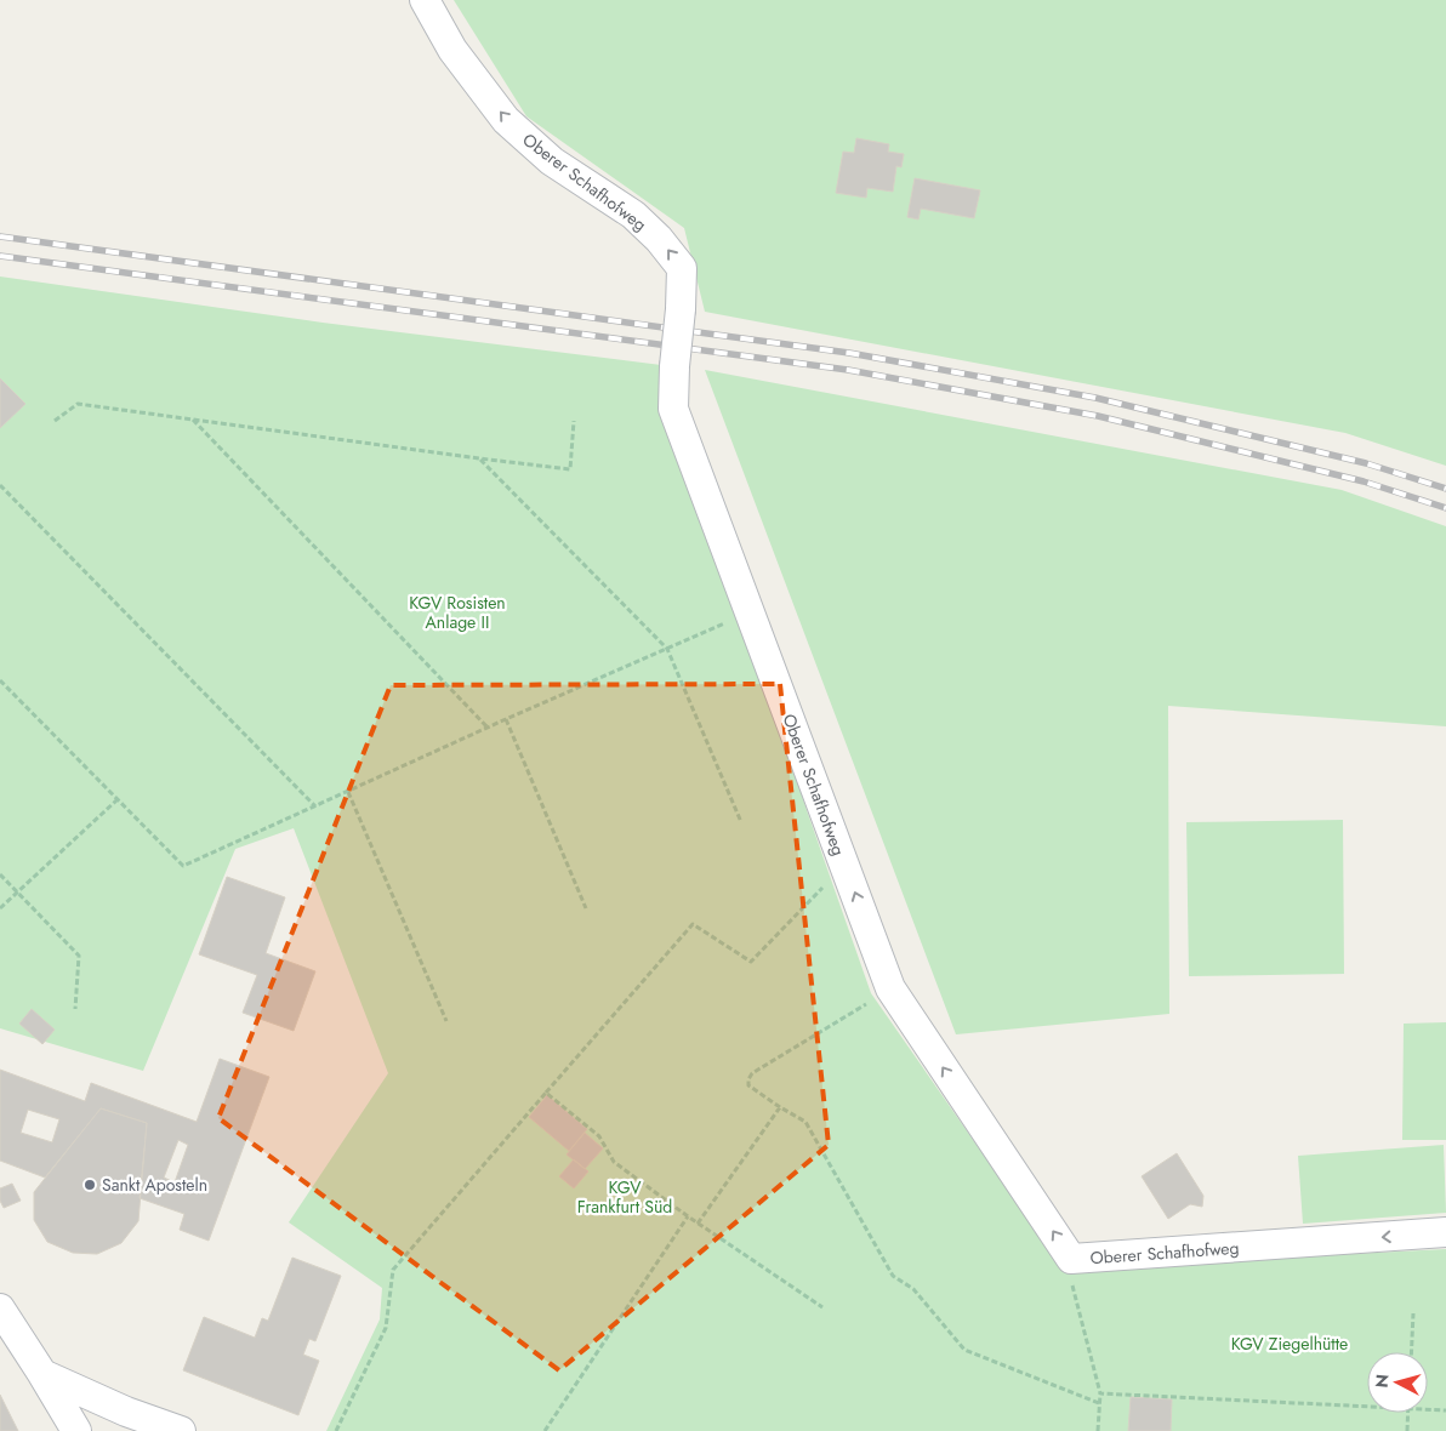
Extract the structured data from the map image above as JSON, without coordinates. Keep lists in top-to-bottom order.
{
  "streets": {
    "street": ["Oberer Schafhofweg"]
  },
  "one_way": ["Oberer Schafhofweg"],
  "parks": ["KGV Rosisten Anlage II", "KGV Frankfurt Süd", "KGV Ziegelhütte"],
  "places": ["Sankt Aposteln"],
  "north": "left"
}
